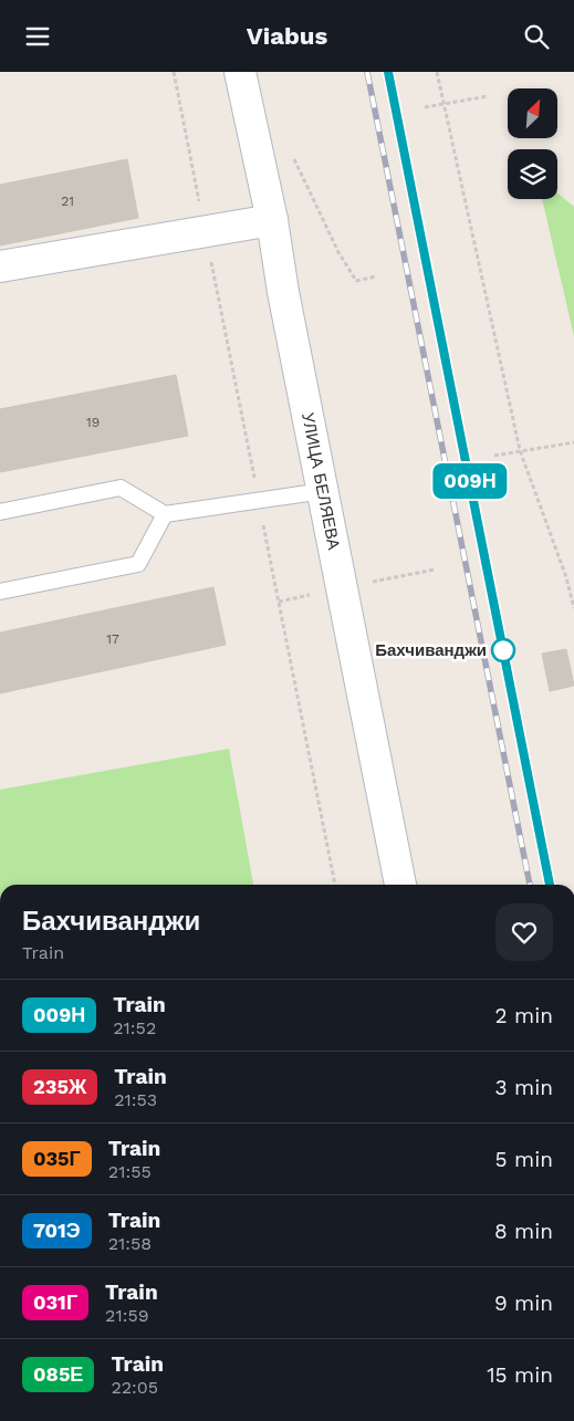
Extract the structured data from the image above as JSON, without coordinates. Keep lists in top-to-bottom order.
{
  "streets": {
    "street": ["УЛИЦА БЕЛЯЕВА"]
  },
  "places": ["Бахчиванджи"],
  "house_numbers": ["21", "19", "17"],
  "north": "top right",
  "page": {
    "header": "Viabus",
    "on_map": "009Н",
    "heading": ["Бахчиванджи", "Train"],
    "list": [
      {
        "mark": "009Н",
        "name": "Train",
        "note": "21:52",
        "value": "2 min"
      },
      {
        "mark": "235Ж",
        "name": "Train",
        "note": "21:53",
        "value": "3 min"
      },
      {
        "mark": "035Г",
        "name": "Train",
        "note": "21:55",
        "value": "5 min"
      },
      {
        "mark": "701Э",
        "name": "Train",
        "note": "21:58",
        "value": "8 min"
      },
      {
        "mark": "031Г",
        "name": "Train",
        "note": "21:59",
        "value": "9 min"
      },
      {
        "mark": "085Е",
        "name": "Train",
        "note": "22:05",
        "value": "15 min"
      }
    ]
  }
}
